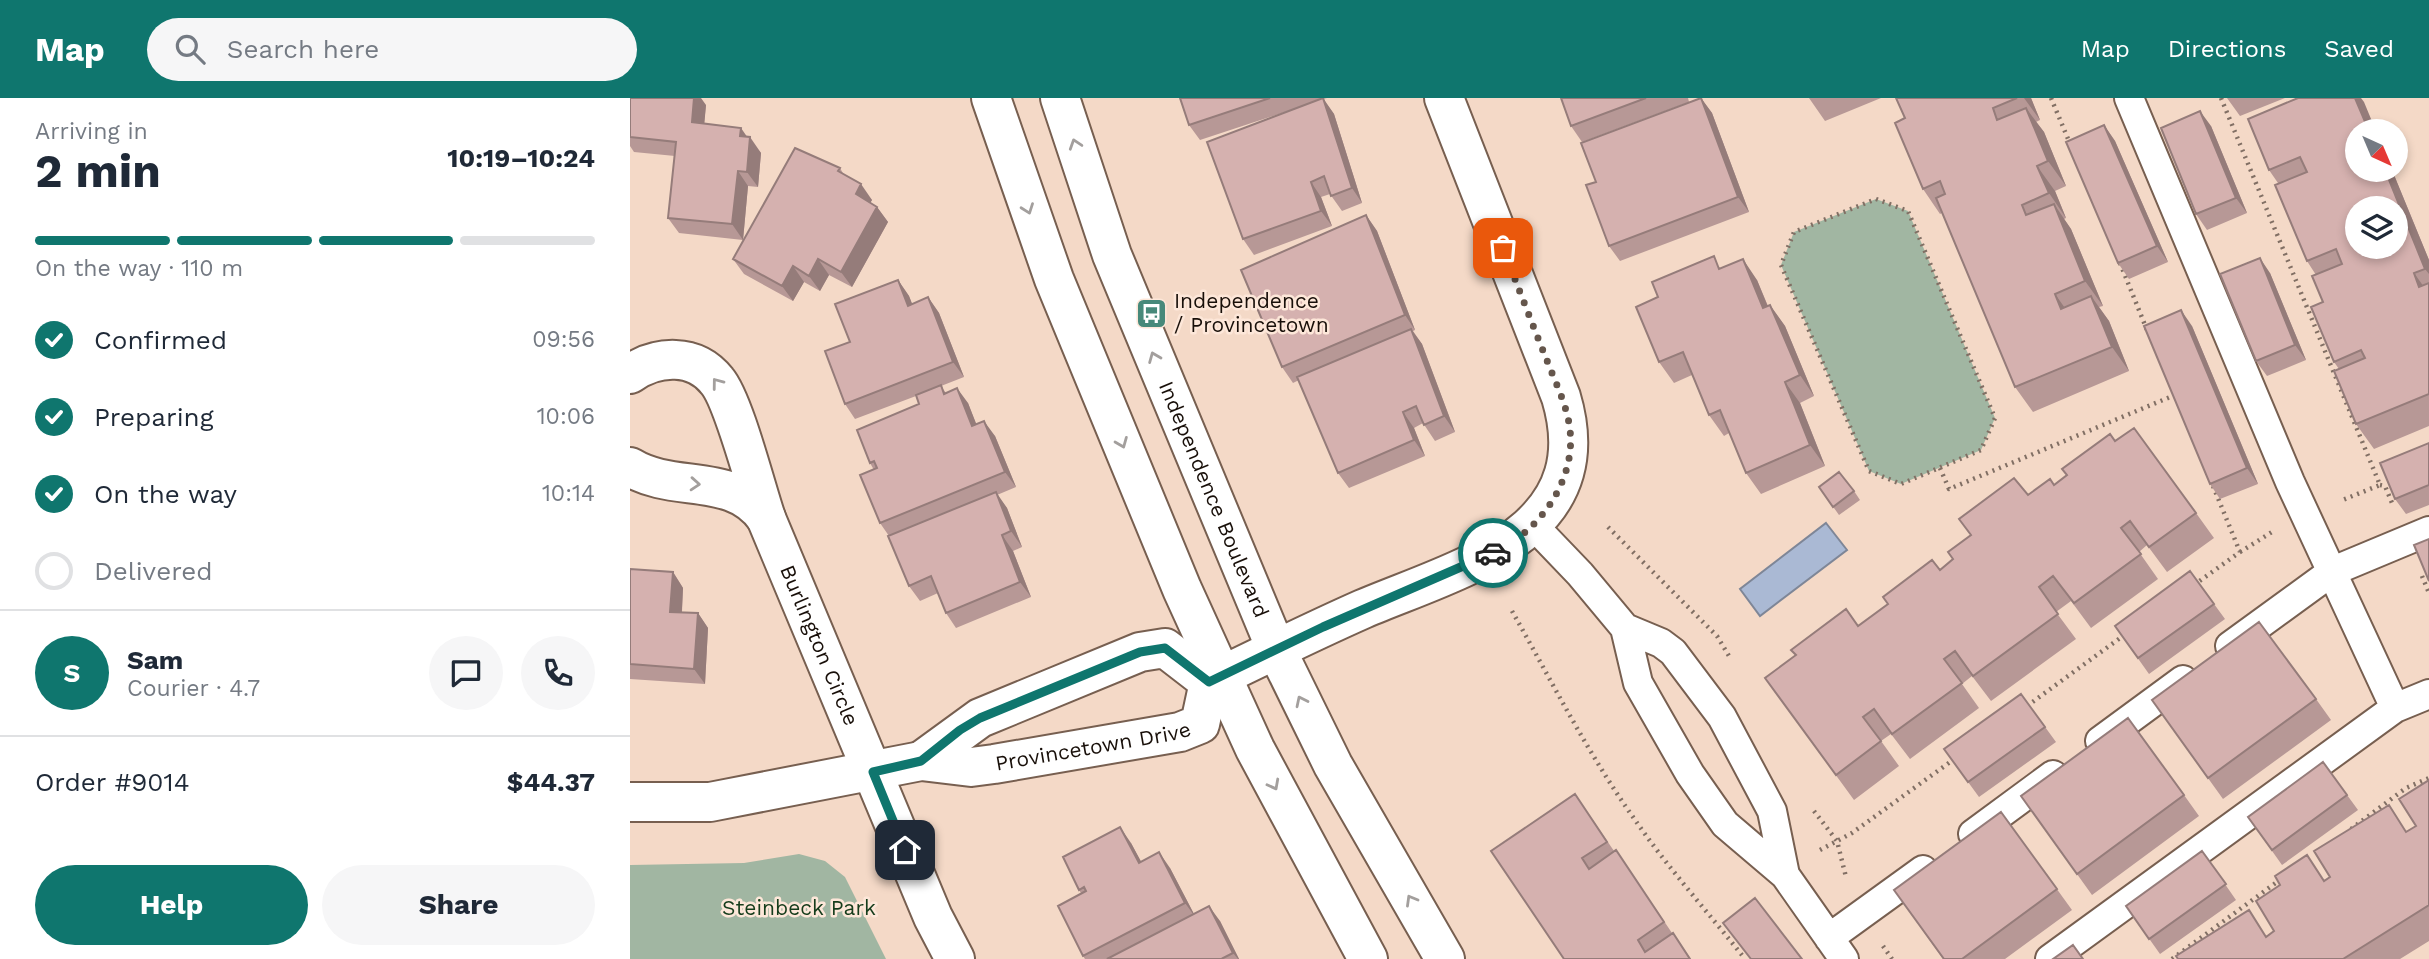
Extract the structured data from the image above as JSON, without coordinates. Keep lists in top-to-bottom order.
{
  "streets": {
    "street": ["Independence Boulevard", "Burlington Circle", "Provincetown Drive"]
  },
  "crossings": [
    ["Burlington Circle", "Provincetown Drive"]
  ],
  "parks": ["Steinbeck Park"],
  "places": {
    "bus stop": ["Independence / Provincetown"]
  },
  "north": "bottom right",
  "page": {
    "header": "Map",
    "search": "Search here",
    "nav": ["Map", "Directions", "Saved"],
    "heading": ["2 min", "Arriving in", "10:19–10:24"],
    "panel": [
      "Sam",
      "Courier · 4.7",
      "Order #9014",
      "$44.37"
    ],
    "bar": "On the way · 110 m",
    "list": [
      ["Confirmed", "09:56"],
      ["Preparing", "10:06"],
      ["On the way", "10:14"],
      "Delivered"
    ],
    "round": "S",
    "buttons": ["Help", "Share"]
  }
}
